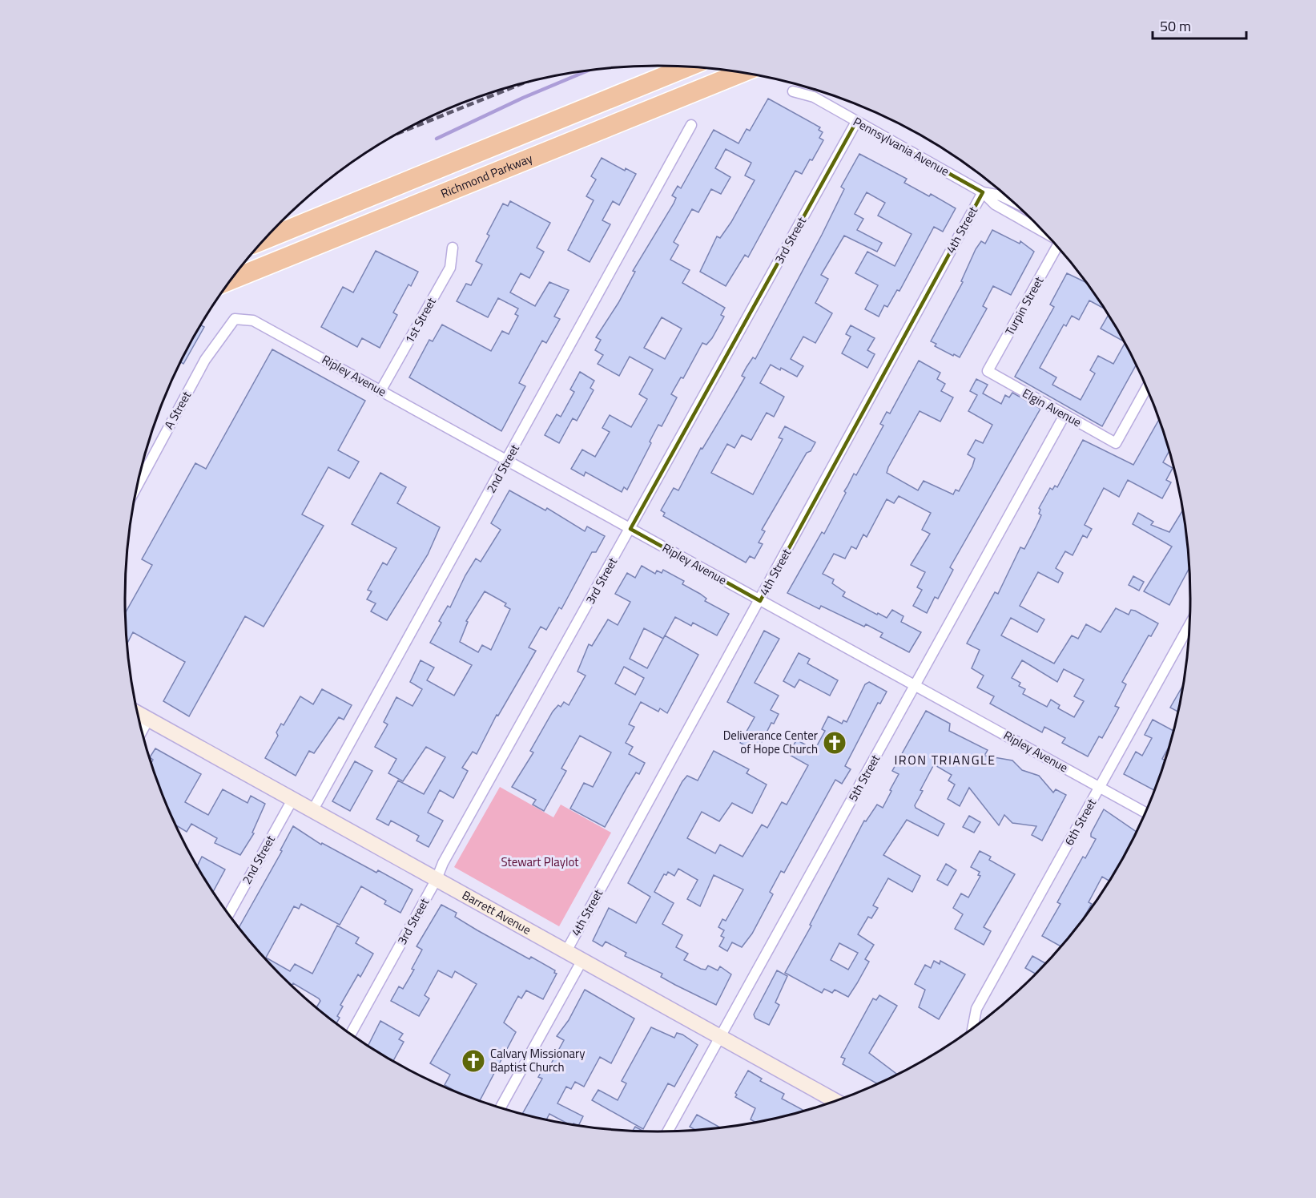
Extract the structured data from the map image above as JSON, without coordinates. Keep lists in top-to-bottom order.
{
  "streets": {
    "highway": ["Richmond Parkway"],
    "main road": ["Barrett Avenue"],
    "street": [
      "Pennsylvania Avenue",
      "4th Street",
      "3rd Street",
      "Turpin Street",
      "1st Street",
      "Ripley Avenue",
      "Elgin Avenue",
      "A Street",
      "2nd Street",
      "5th Street",
      "6th Street"
    ]
  },
  "crossings": [
    ["Pennsylvania Avenue", "4th Street"],
    ["Pennsylvania Avenue", "3rd Street"],
    ["4th Street", "Ripley Avenue"],
    ["4th Street", "Barrett Avenue"],
    ["3rd Street", "Ripley Avenue"],
    ["3rd Street", "Barrett Avenue"],
    ["Turpin Street", "Elgin Avenue"],
    ["1st Street", "Ripley Avenue"],
    ["Ripley Avenue", "A Street"],
    ["Ripley Avenue", "2nd Street"],
    ["Ripley Avenue", "5th Street"],
    ["Ripley Avenue", "6th Street"],
    ["Elgin Avenue", "5th Street"],
    ["2nd Street", "Barrett Avenue"],
    ["5th Street", "Barrett Avenue"]
  ],
  "districts": ["IRON TRIANGLE"],
  "parks": ["Stewart Playlot"],
  "places": {
    "church": ["Deliverance Center of Hope Church", "Calvary Missionary Baptist Church"]
  },
  "scale_bar": "50 m"
}
